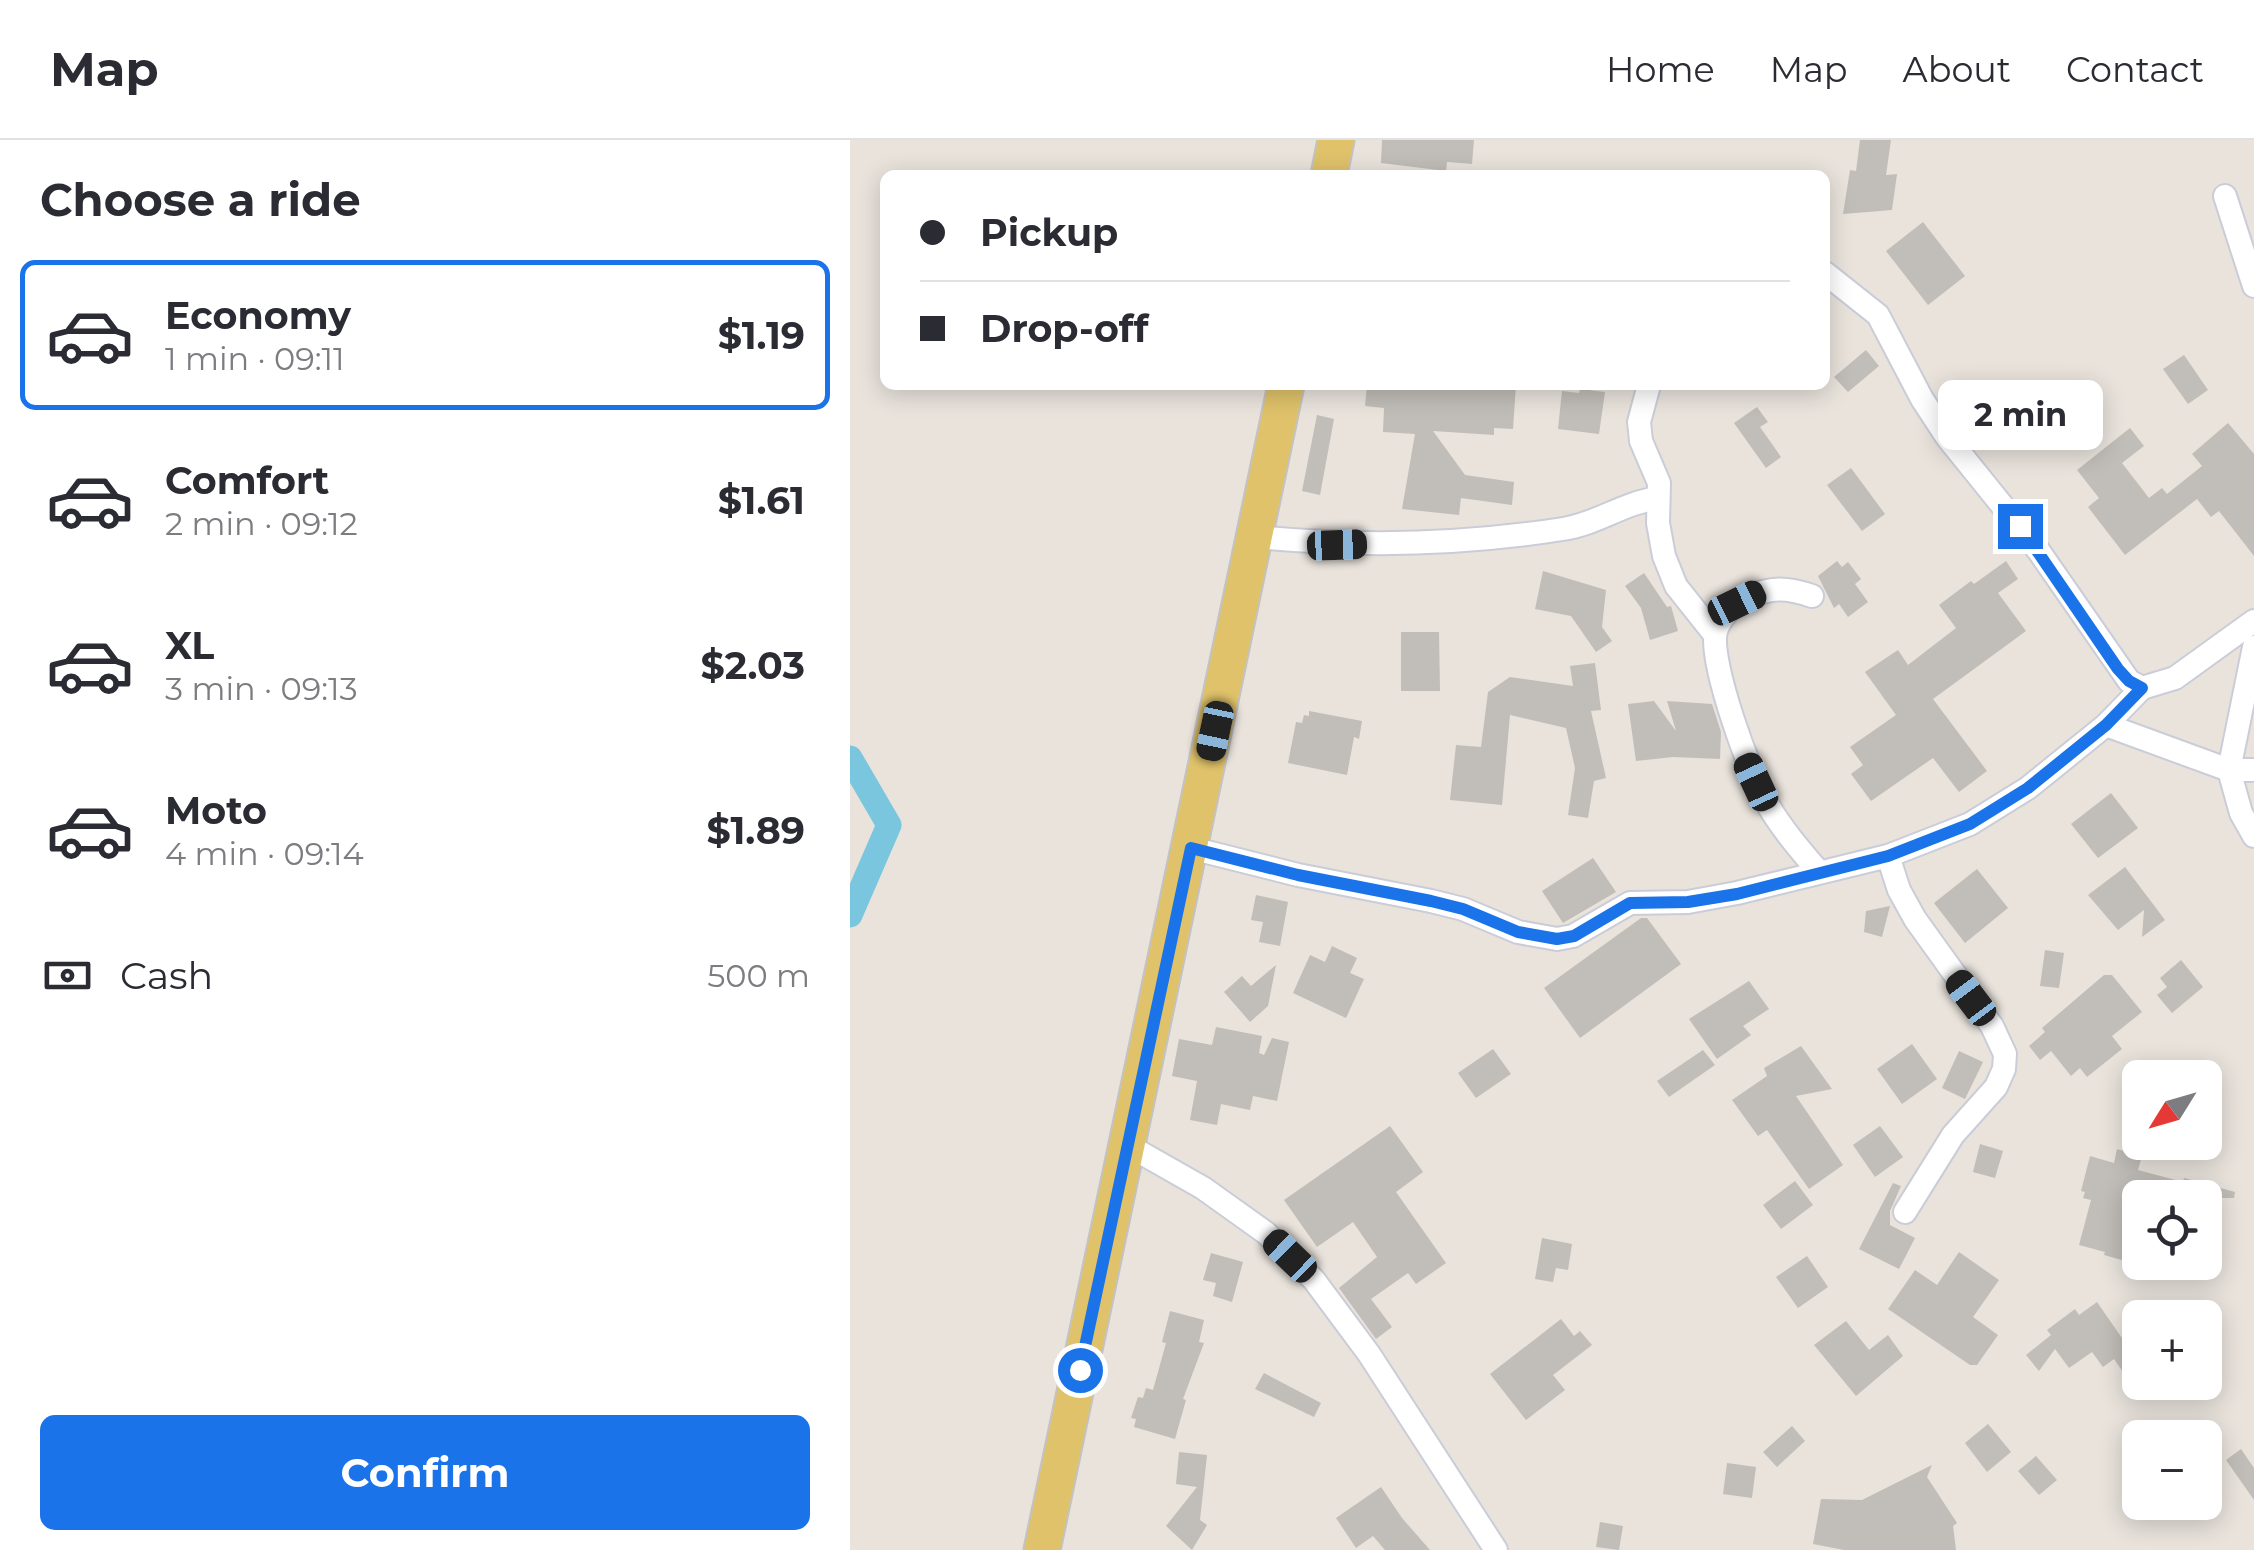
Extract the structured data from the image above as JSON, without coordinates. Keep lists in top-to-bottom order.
{
  "north": "bottom left",
  "page": {
    "header": "Map",
    "nav": [
      "Home",
      "Map",
      "About",
      "Contact"
    ],
    "heading": "Choose a ride",
    "banner": ["Pickup", "Drop-off"],
    "list": [
      {
        "name": "Economy",
        "note": "1 min · 09:11",
        "value": "$1.19"
      },
      {
        "name": "Comfort",
        "note": "2 min · 09:12",
        "value": "$1.61"
      },
      {
        "name": "XL",
        "note": "3 min · 09:13",
        "value": "$2.03"
      },
      {
        "name": "Moto",
        "note": "4 min · 09:14",
        "value": "$1.89"
      }
    ],
    "bubble": "2 min",
    "pay": ["Cash", "500 m"],
    "map_buttons": ["+", "−"],
    "buttons": "Confirm"
  }
}
